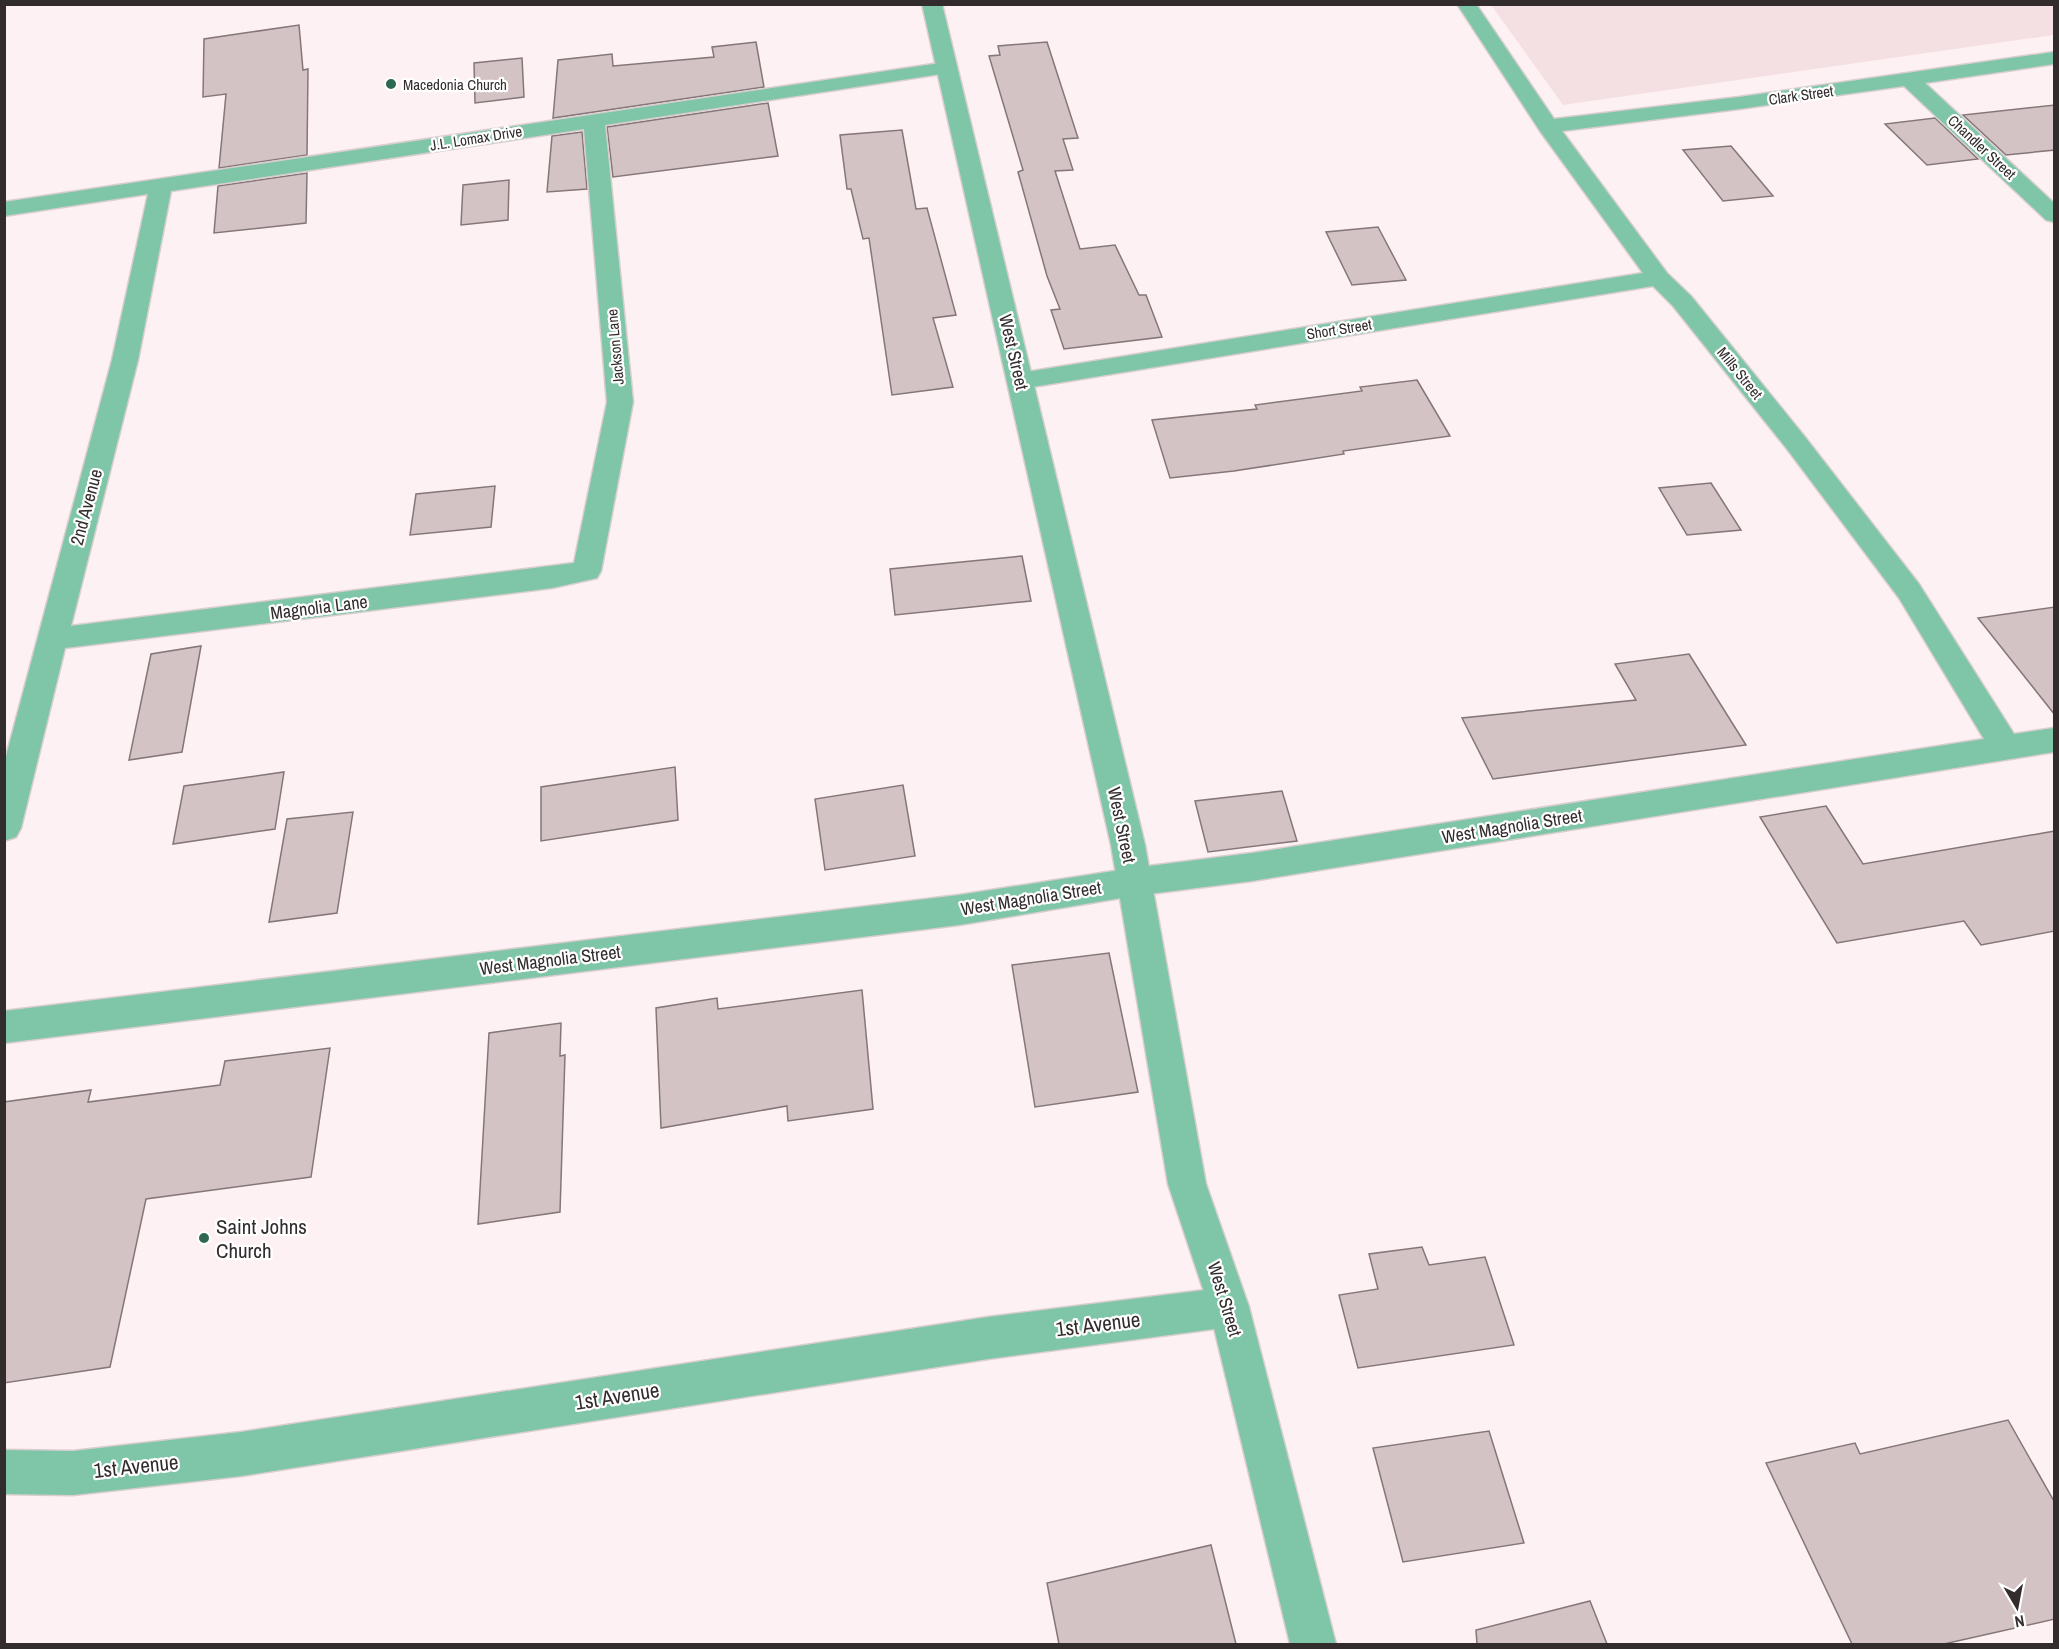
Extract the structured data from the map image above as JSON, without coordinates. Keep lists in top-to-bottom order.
{
  "streets": {
    "street": [
      "Clark Street",
      "J.L. Lomax Drive",
      "Chandler Street",
      "Short Street",
      "Jackson Lane",
      "West Street",
      "Mills Street",
      "2nd Avenue",
      "Magnolia Lane",
      "West Magnolia Street",
      "1st Avenue"
    ]
  },
  "crossings": [
    ["Clark Street", "Chandler Street"],
    ["Clark Street", "Mills Street"],
    ["J.L. Lomax Drive", "Jackson Lane"],
    ["J.L. Lomax Drive", "West Street"],
    ["J.L. Lomax Drive", "2nd Avenue"],
    ["Short Street", "West Street"],
    ["Short Street", "Mills Street"],
    ["Jackson Lane", "Magnolia Lane"],
    ["West Street", "West Magnolia Street"],
    ["West Street", "1st Avenue"],
    ["Mills Street", "West Magnolia Street"],
    ["2nd Avenue", "Magnolia Lane"]
  ],
  "places": ["Macedonia Church", "Saint Johns Church"],
  "north": "bottom"
}
